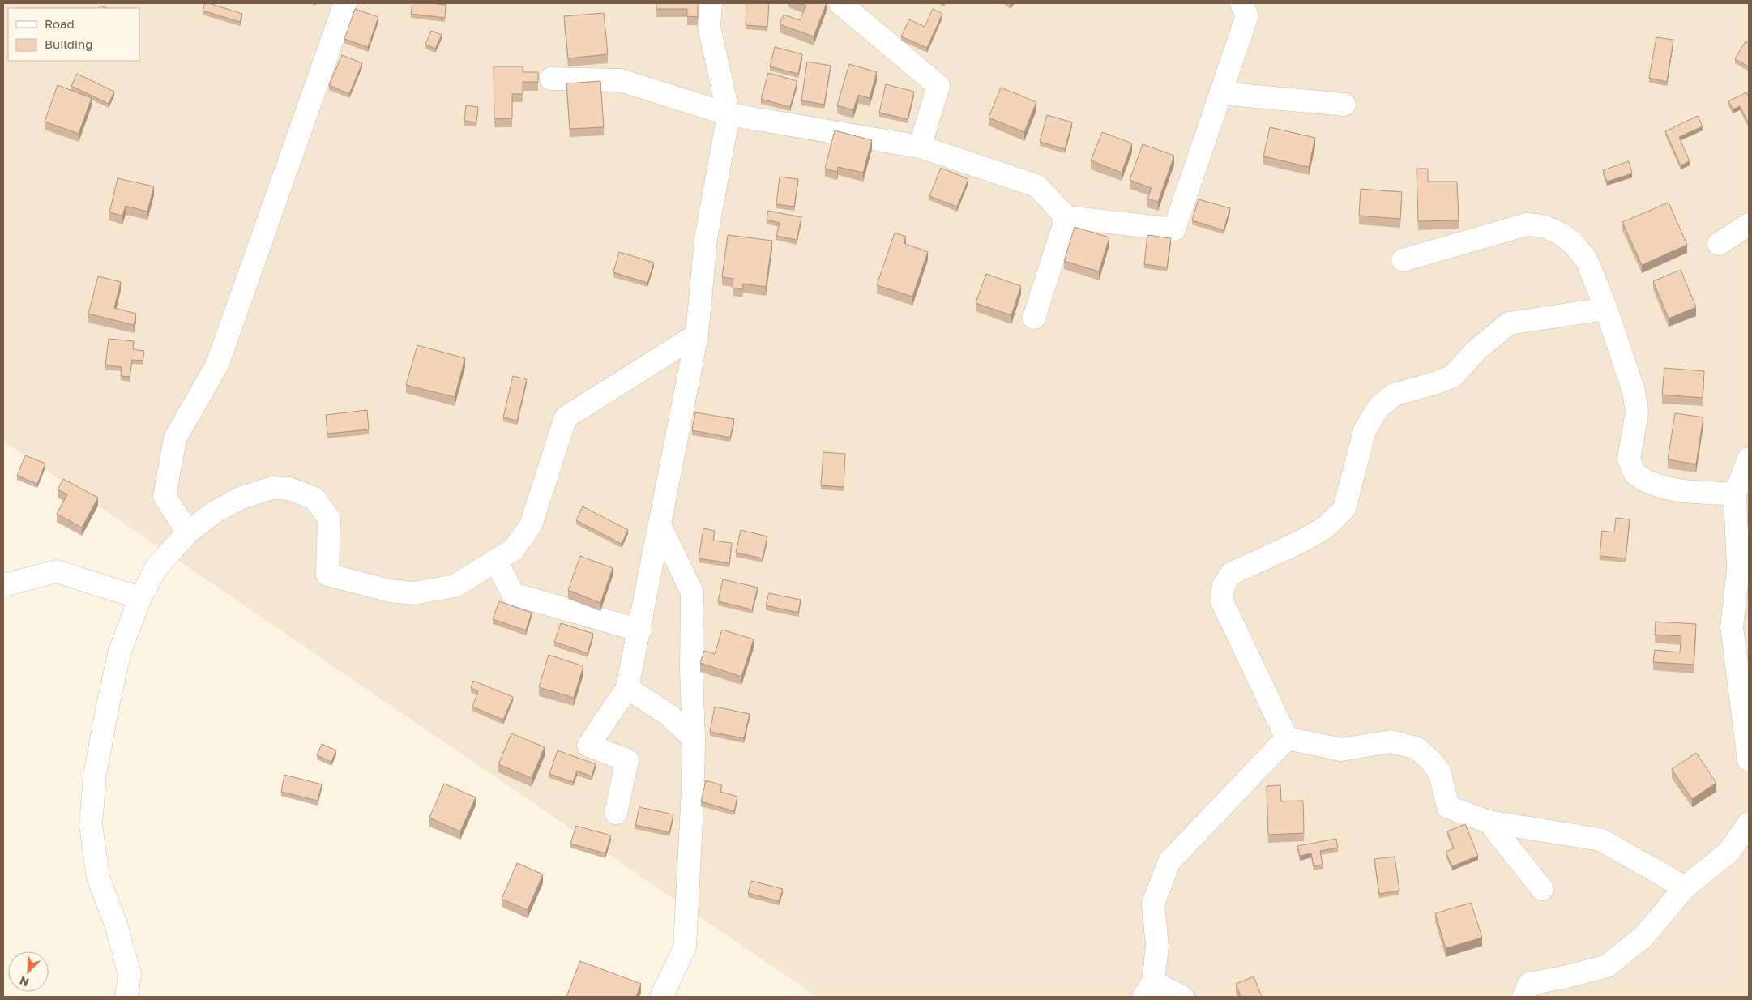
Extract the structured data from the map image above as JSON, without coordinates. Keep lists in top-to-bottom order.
{
  "legend": ["Road", "Building"],
  "north": "bottom left"
}
